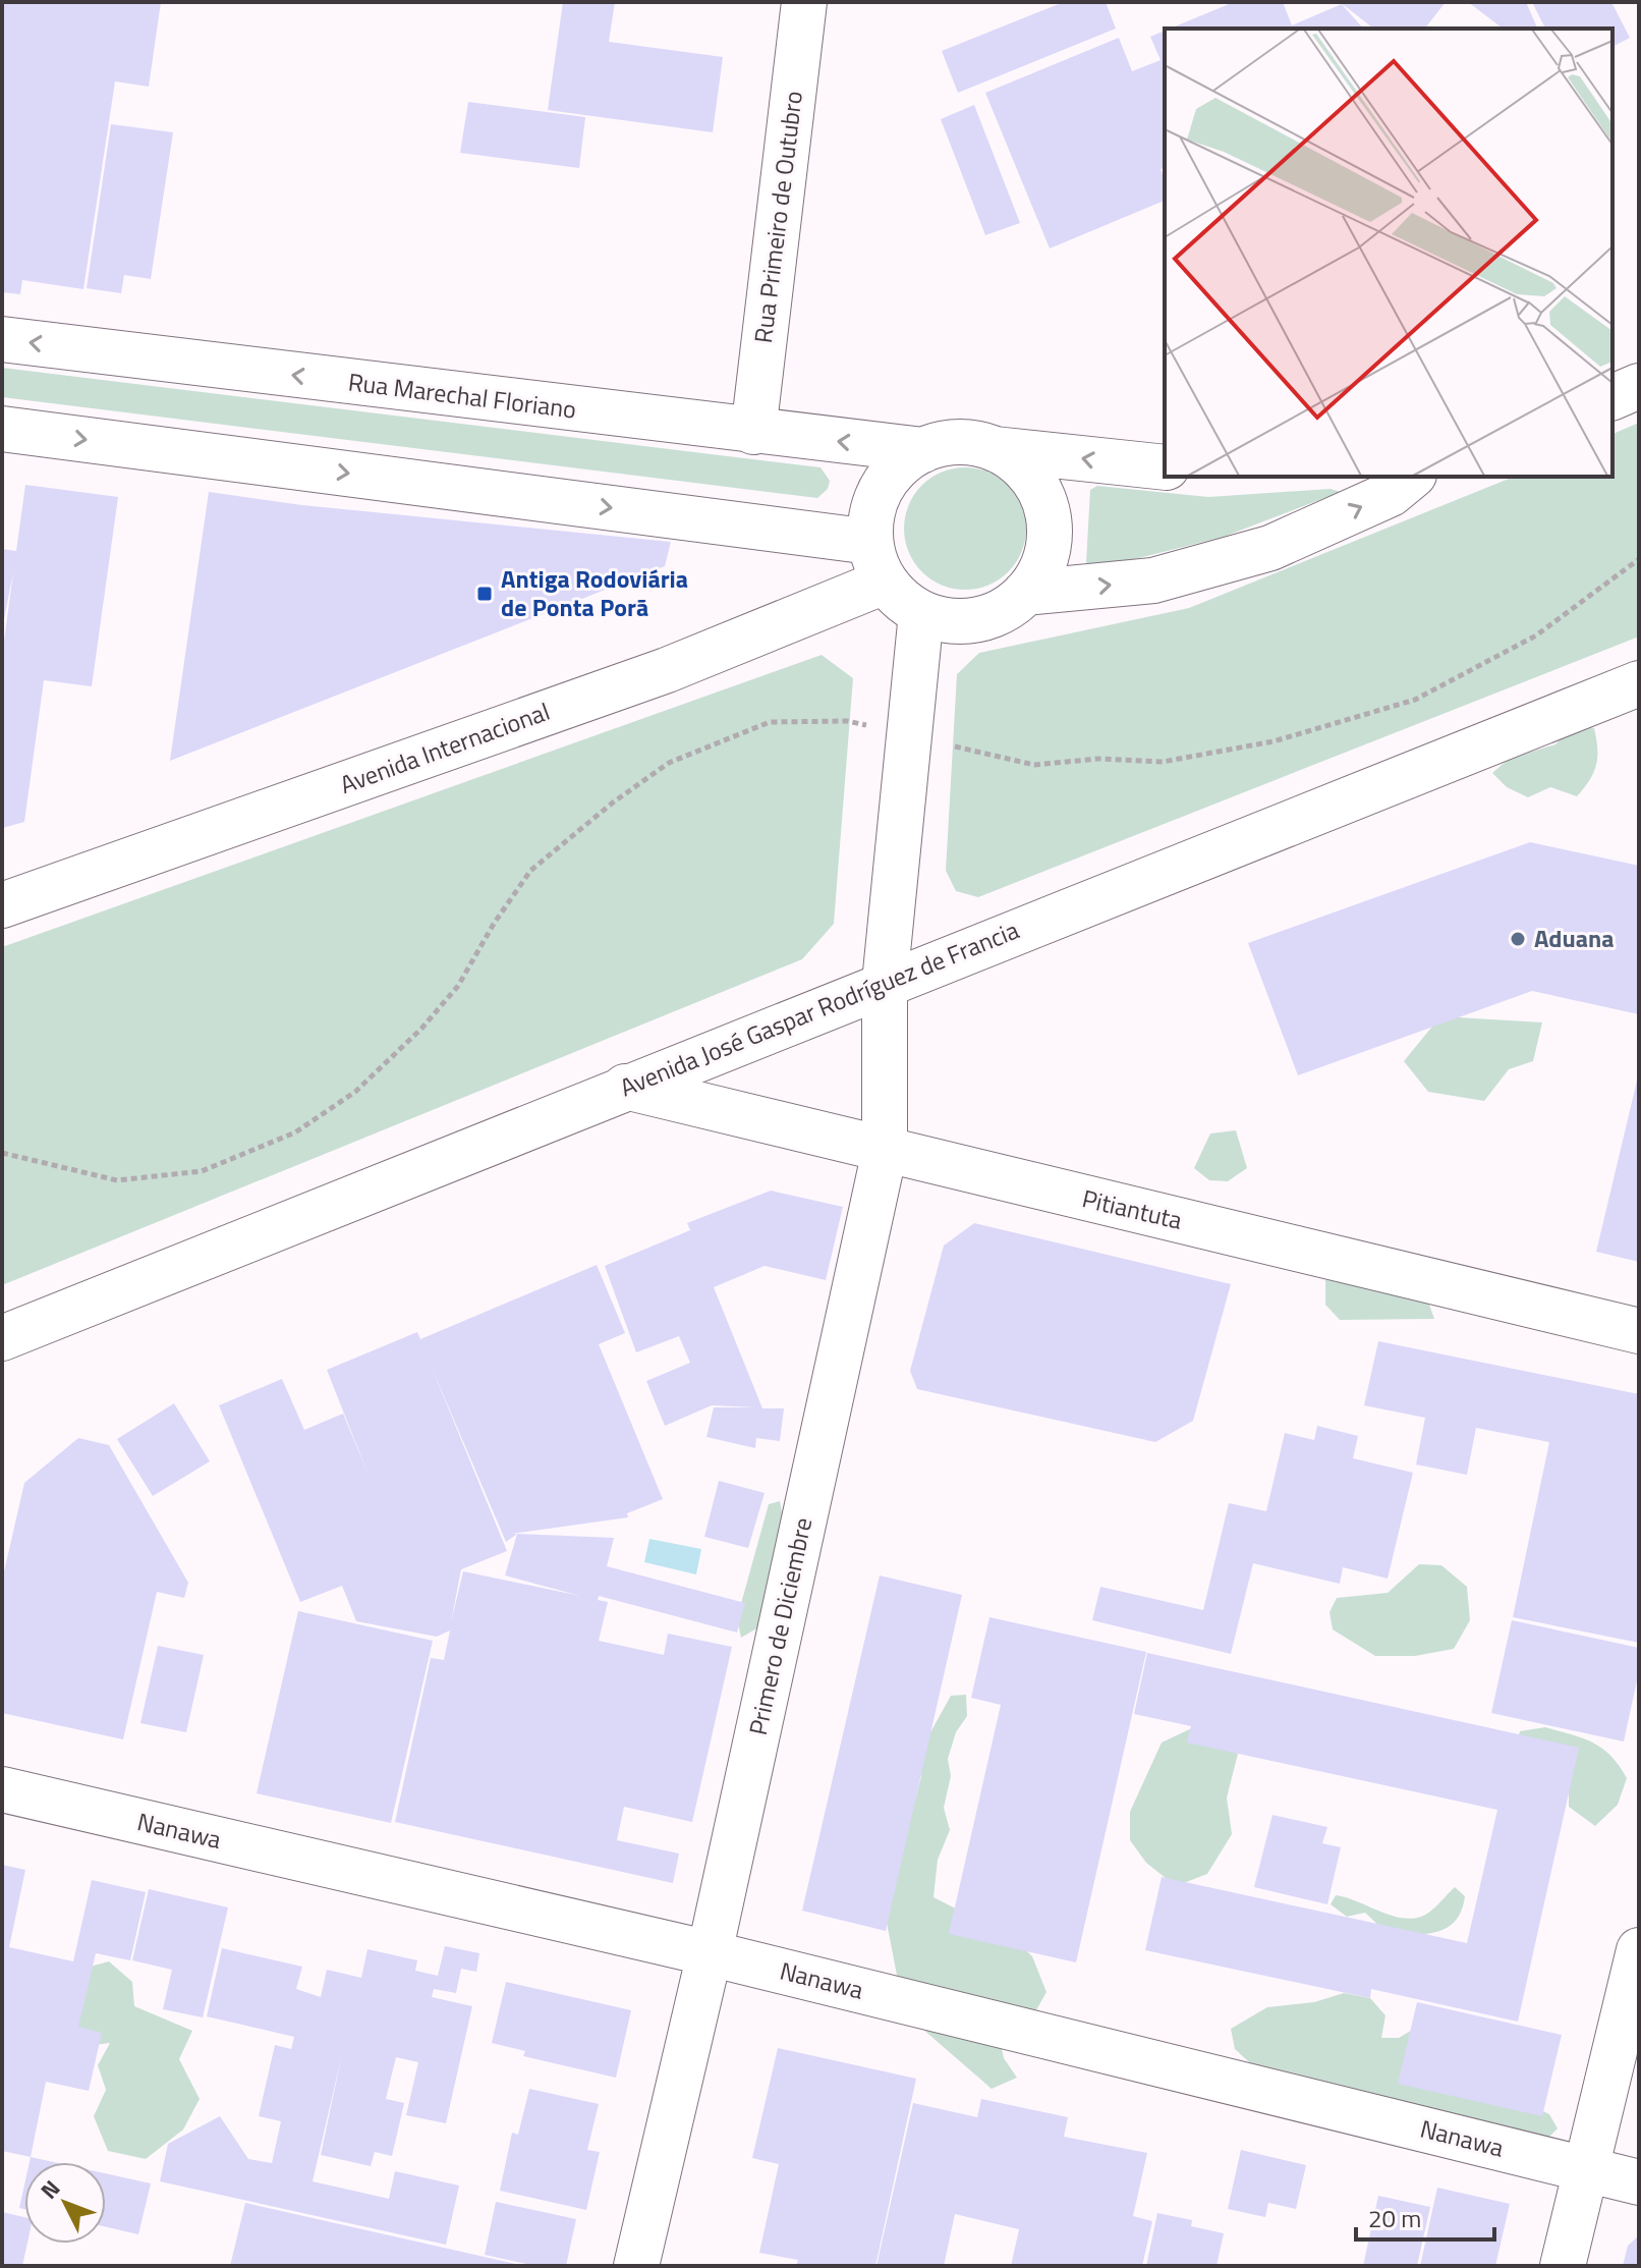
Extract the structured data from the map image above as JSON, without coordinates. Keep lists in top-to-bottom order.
{
  "streets": {
    "main road": [
      "Rua Primeiro de Outubro",
      "Rua Marechal Floriano",
      "Avenida Internacional",
      "Avenida José Gaspar Rodríguez de Francia",
      "Pitiantuta",
      "Primero de Diciembre",
      "Nanawa"
    ]
  },
  "crossings": [
    ["Rua Primeiro de Outubro", "Rua Marechal Floriano"],
    ["Rua Marechal Floriano", "Avenida Internacional"],
    ["Rua Marechal Floriano", "Primero de Diciembre"],
    ["Avenida Internacional", "Primero de Diciembre"],
    ["Avenida José Gaspar Rodríguez de Francia", "Pitiantuta"],
    ["Avenida José Gaspar Rodríguez de Francia", "Primero de Diciembre"],
    ["Pitiantuta", "Primero de Diciembre"],
    ["Primero de Diciembre", "Nanawa"]
  ],
  "places": {
    "transit": ["Antiga Rodoviária de Ponta Porã"],
    "other": ["Aduana"]
  },
  "scale_bar": "20 m",
  "north": "top left"
}
